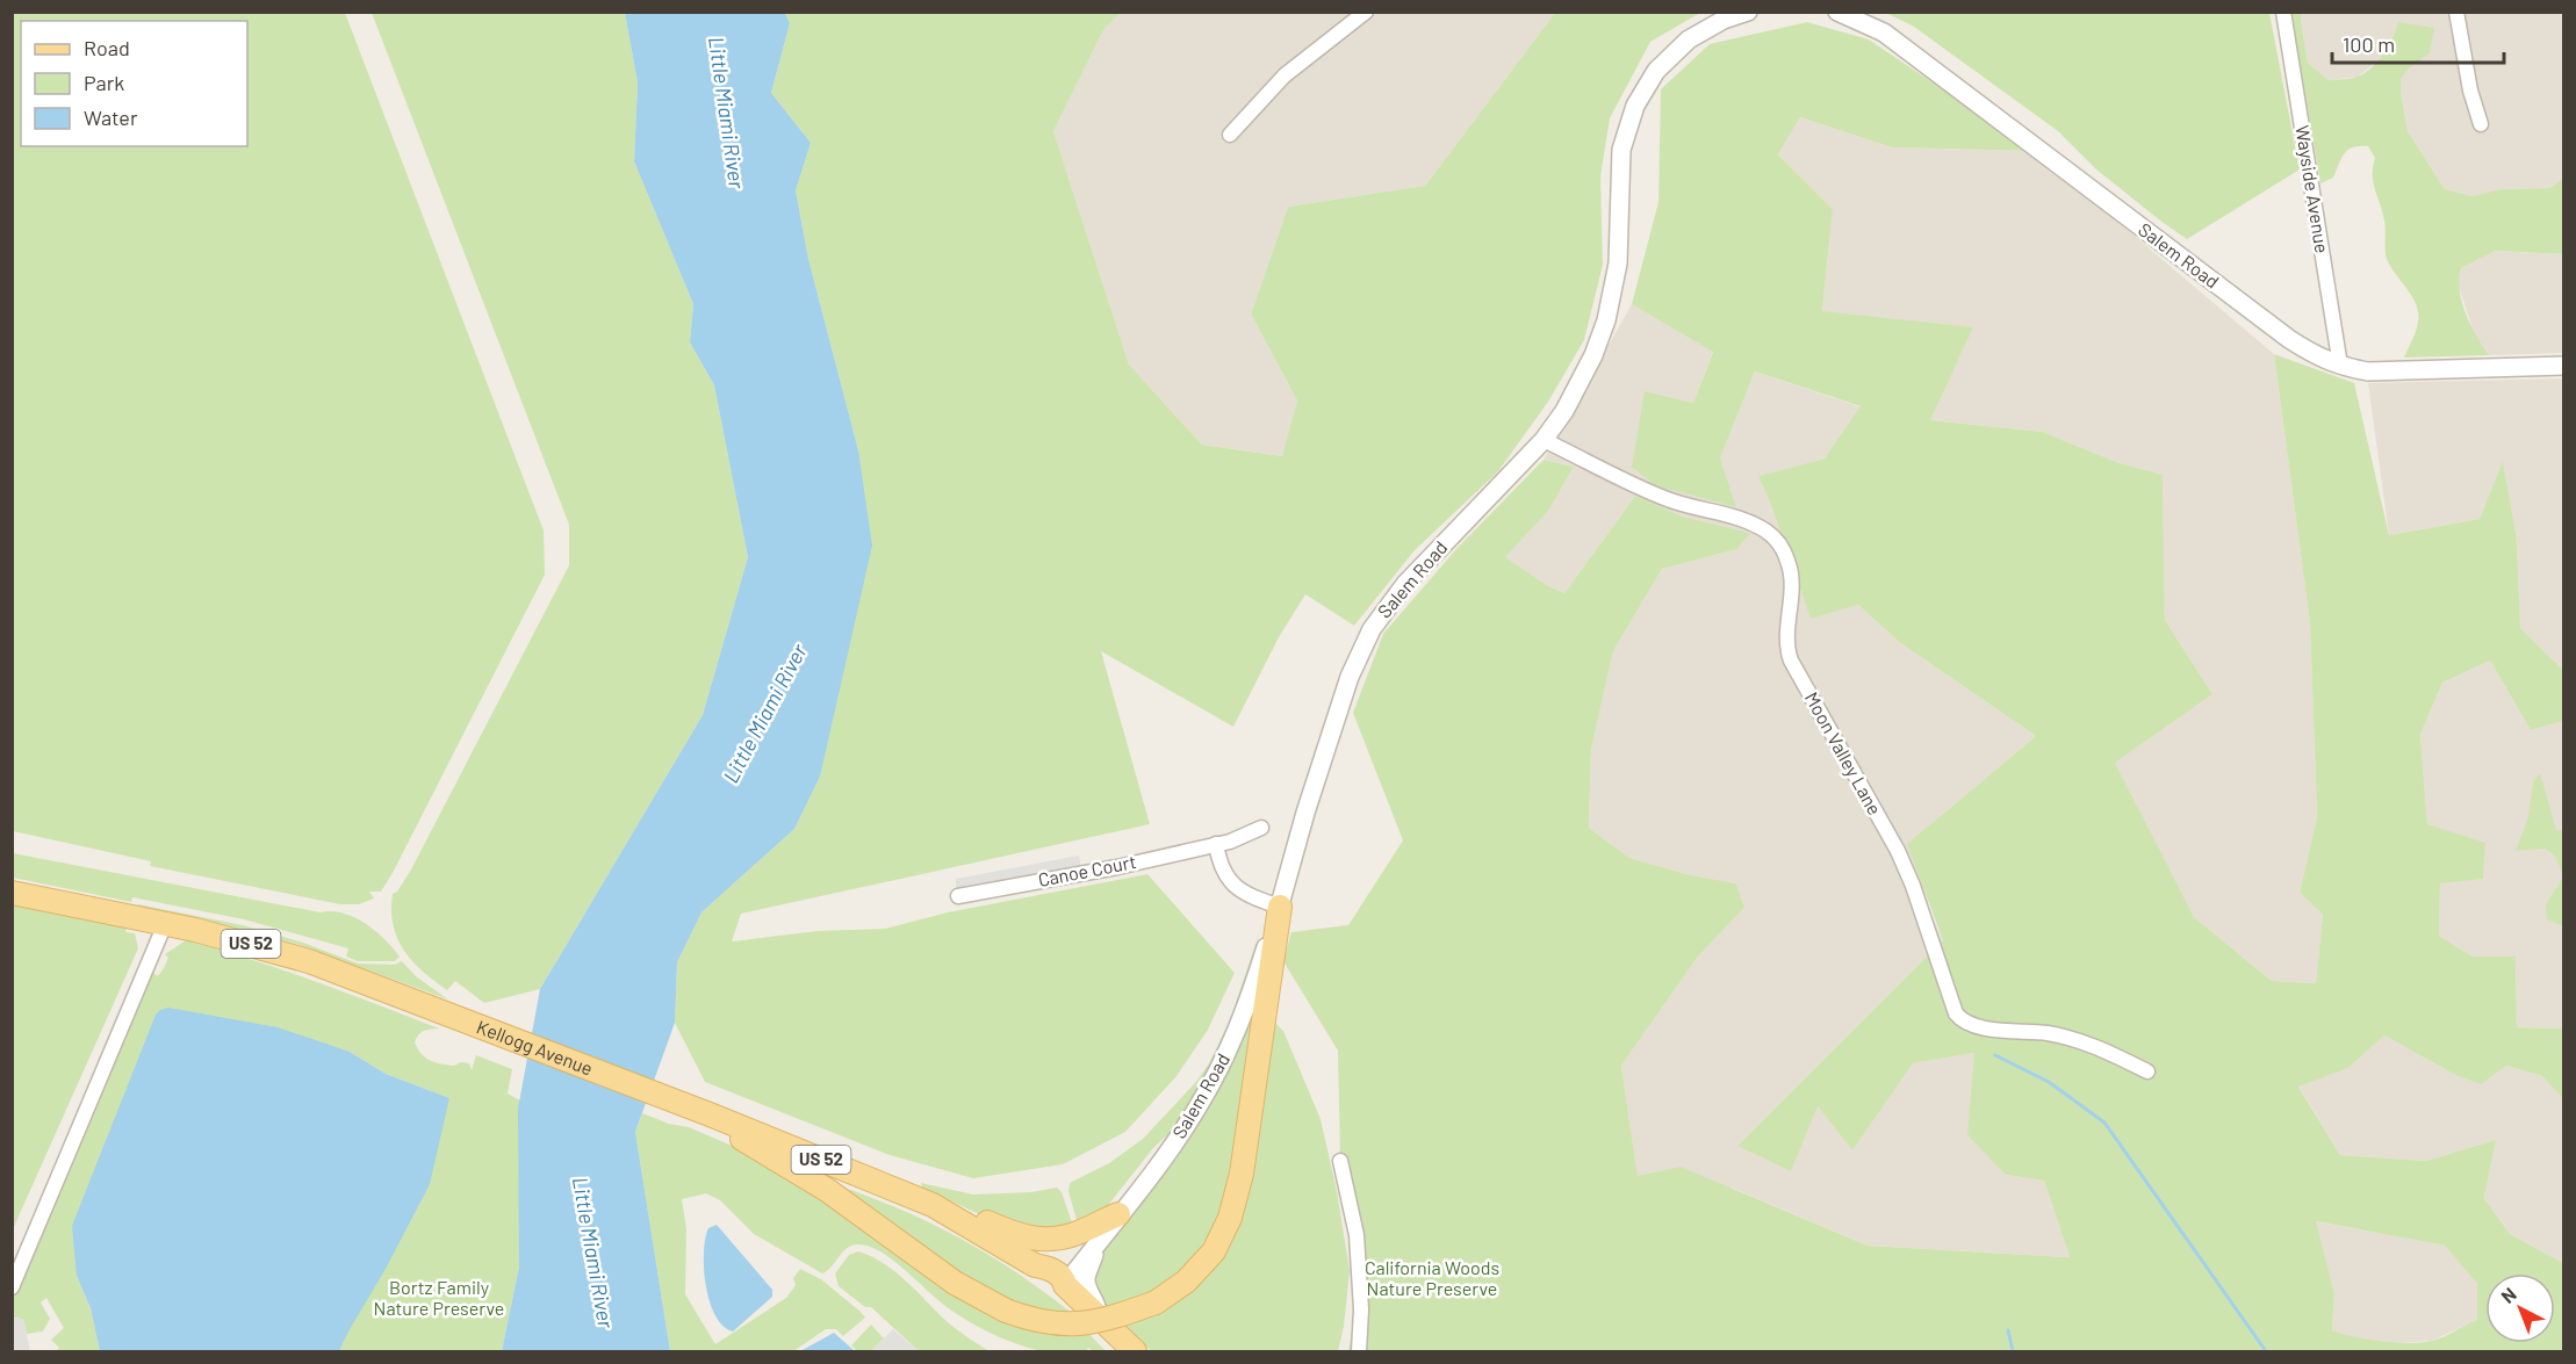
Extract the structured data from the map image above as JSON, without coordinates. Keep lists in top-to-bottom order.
{
  "streets": {
    "main road": ["US 52", "Kellogg Avenue"],
    "street": [
      "Wayside Avenue",
      "Salem Road",
      "Moon Valley Lane",
      "Canoe Court"
    ]
  },
  "crossings": [
    ["Wayside Avenue", "Salem Road"],
    ["Salem Road", "Moon Valley Lane"],
    ["Salem Road", "Kellogg Avenue"]
  ],
  "water": ["Little Miami River"],
  "parks": ["California Woods Nature Preserve", "Bortz Family Nature Preserve"],
  "legend": ["Road", "Park", "Water"],
  "scale_bar": "100 m",
  "north": "top left"
}
